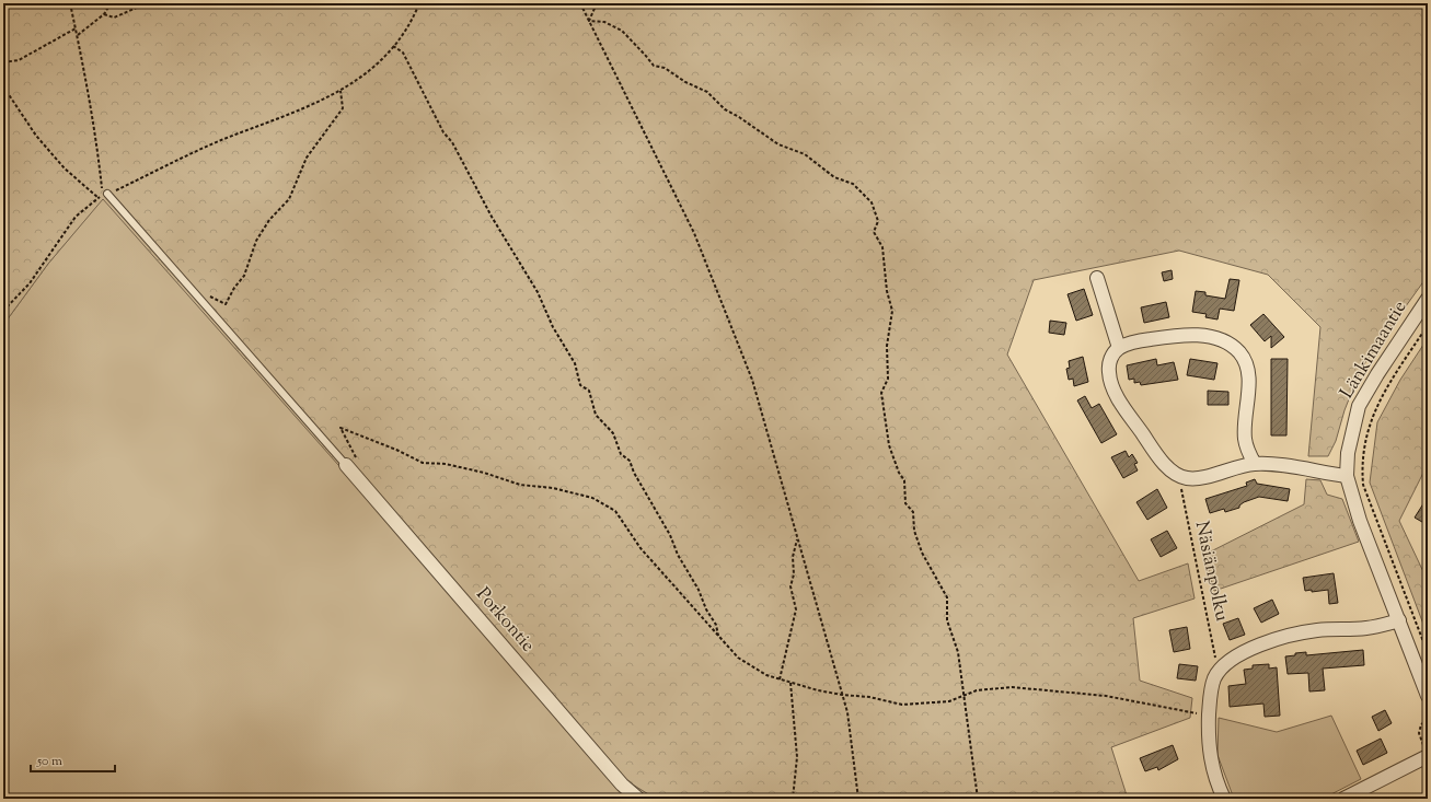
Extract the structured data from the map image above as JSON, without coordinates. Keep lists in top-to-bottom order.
{
  "streets": {
    "street": ["Länkimaantie", "Porkontie"],
    "path": ["Näsiänpolku"]
  },
  "scale_bar": "50 m"
}
